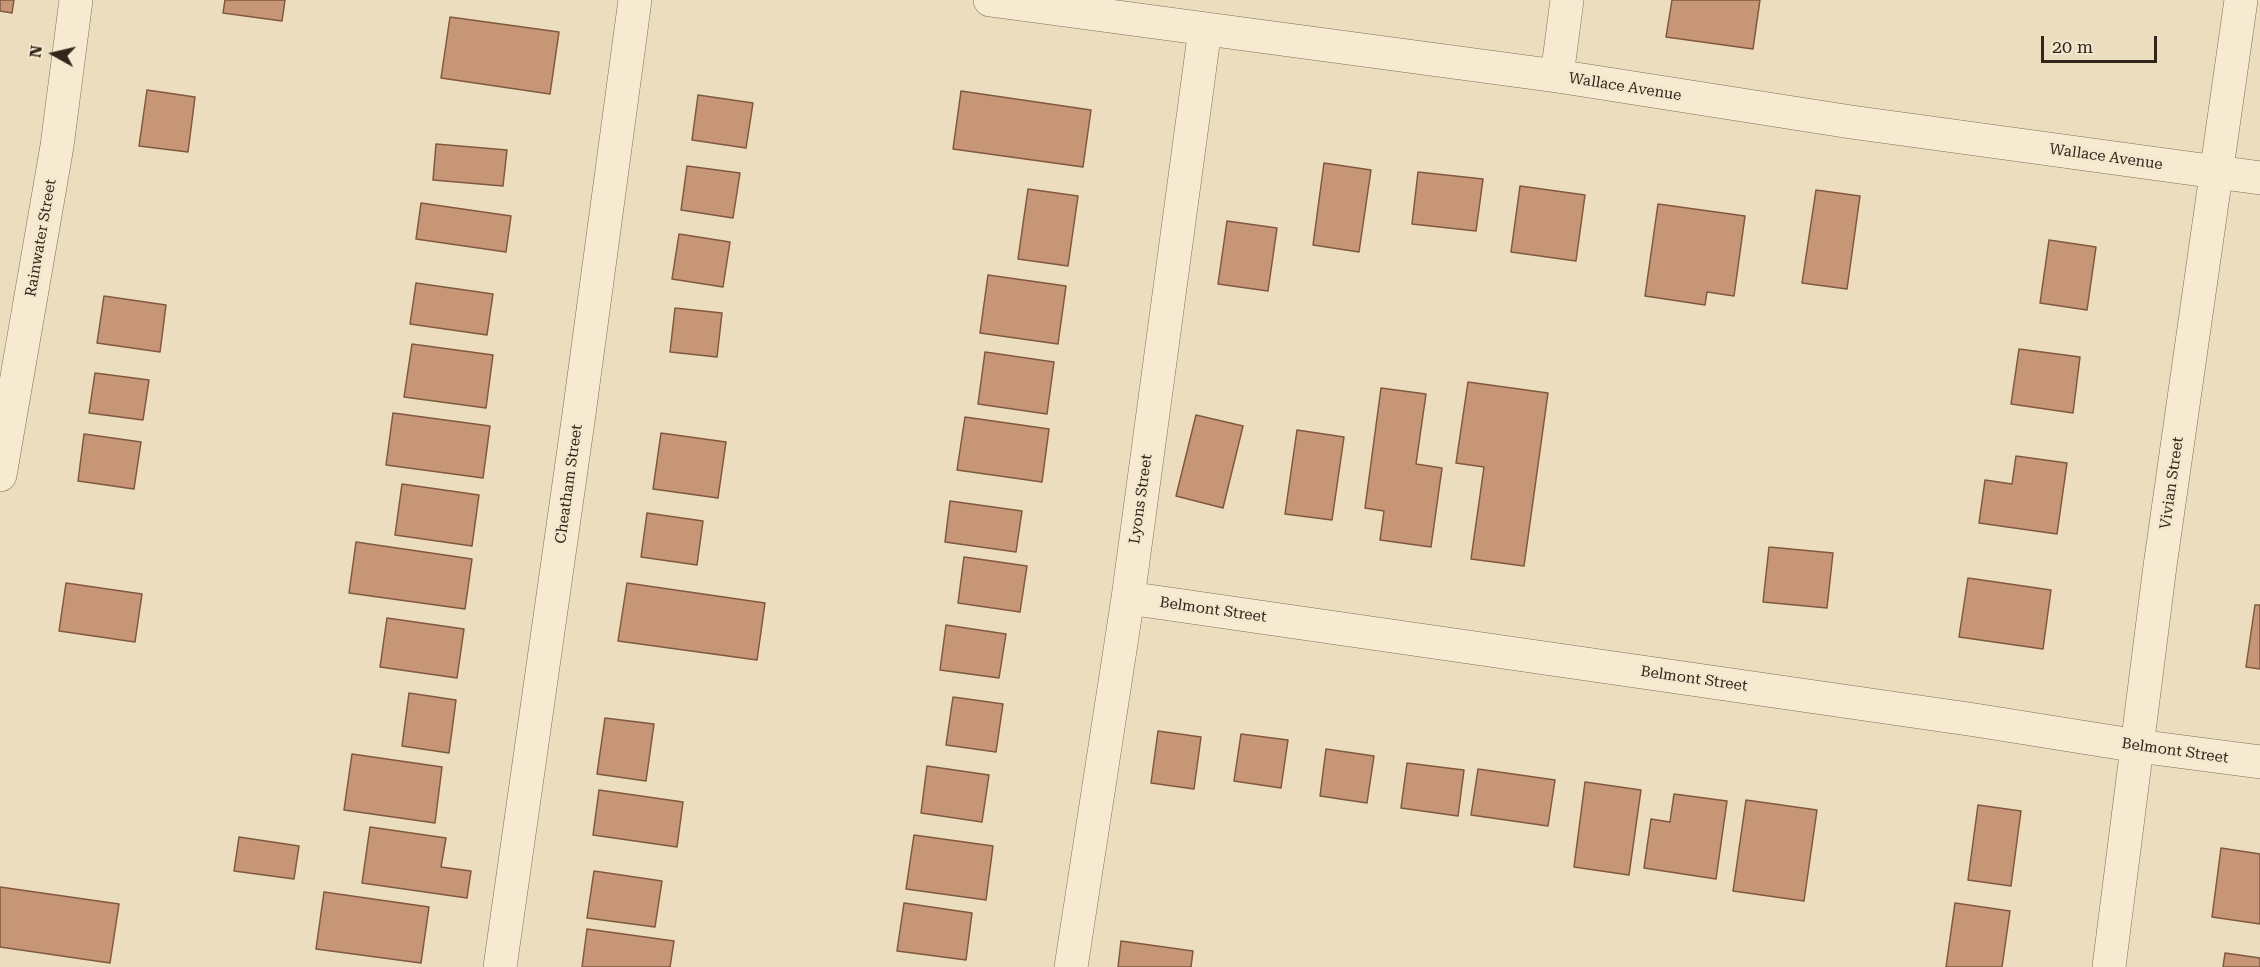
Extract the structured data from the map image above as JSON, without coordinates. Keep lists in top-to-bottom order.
{
  "streets": {
    "street": [
      "Wallace Avenue",
      "Rainwater Street",
      "Vivian Street",
      "Cheatham Street",
      "Lyons Street",
      "Belmont Street"
    ]
  },
  "crossings": [
    ["Wallace Avenue", "Vivian Street"],
    ["Wallace Avenue", "Lyons Street"],
    ["Vivian Street", "Belmont Street"],
    ["Lyons Street", "Belmont Street"]
  ],
  "scale_bar": "20 m",
  "north": "left"
}
